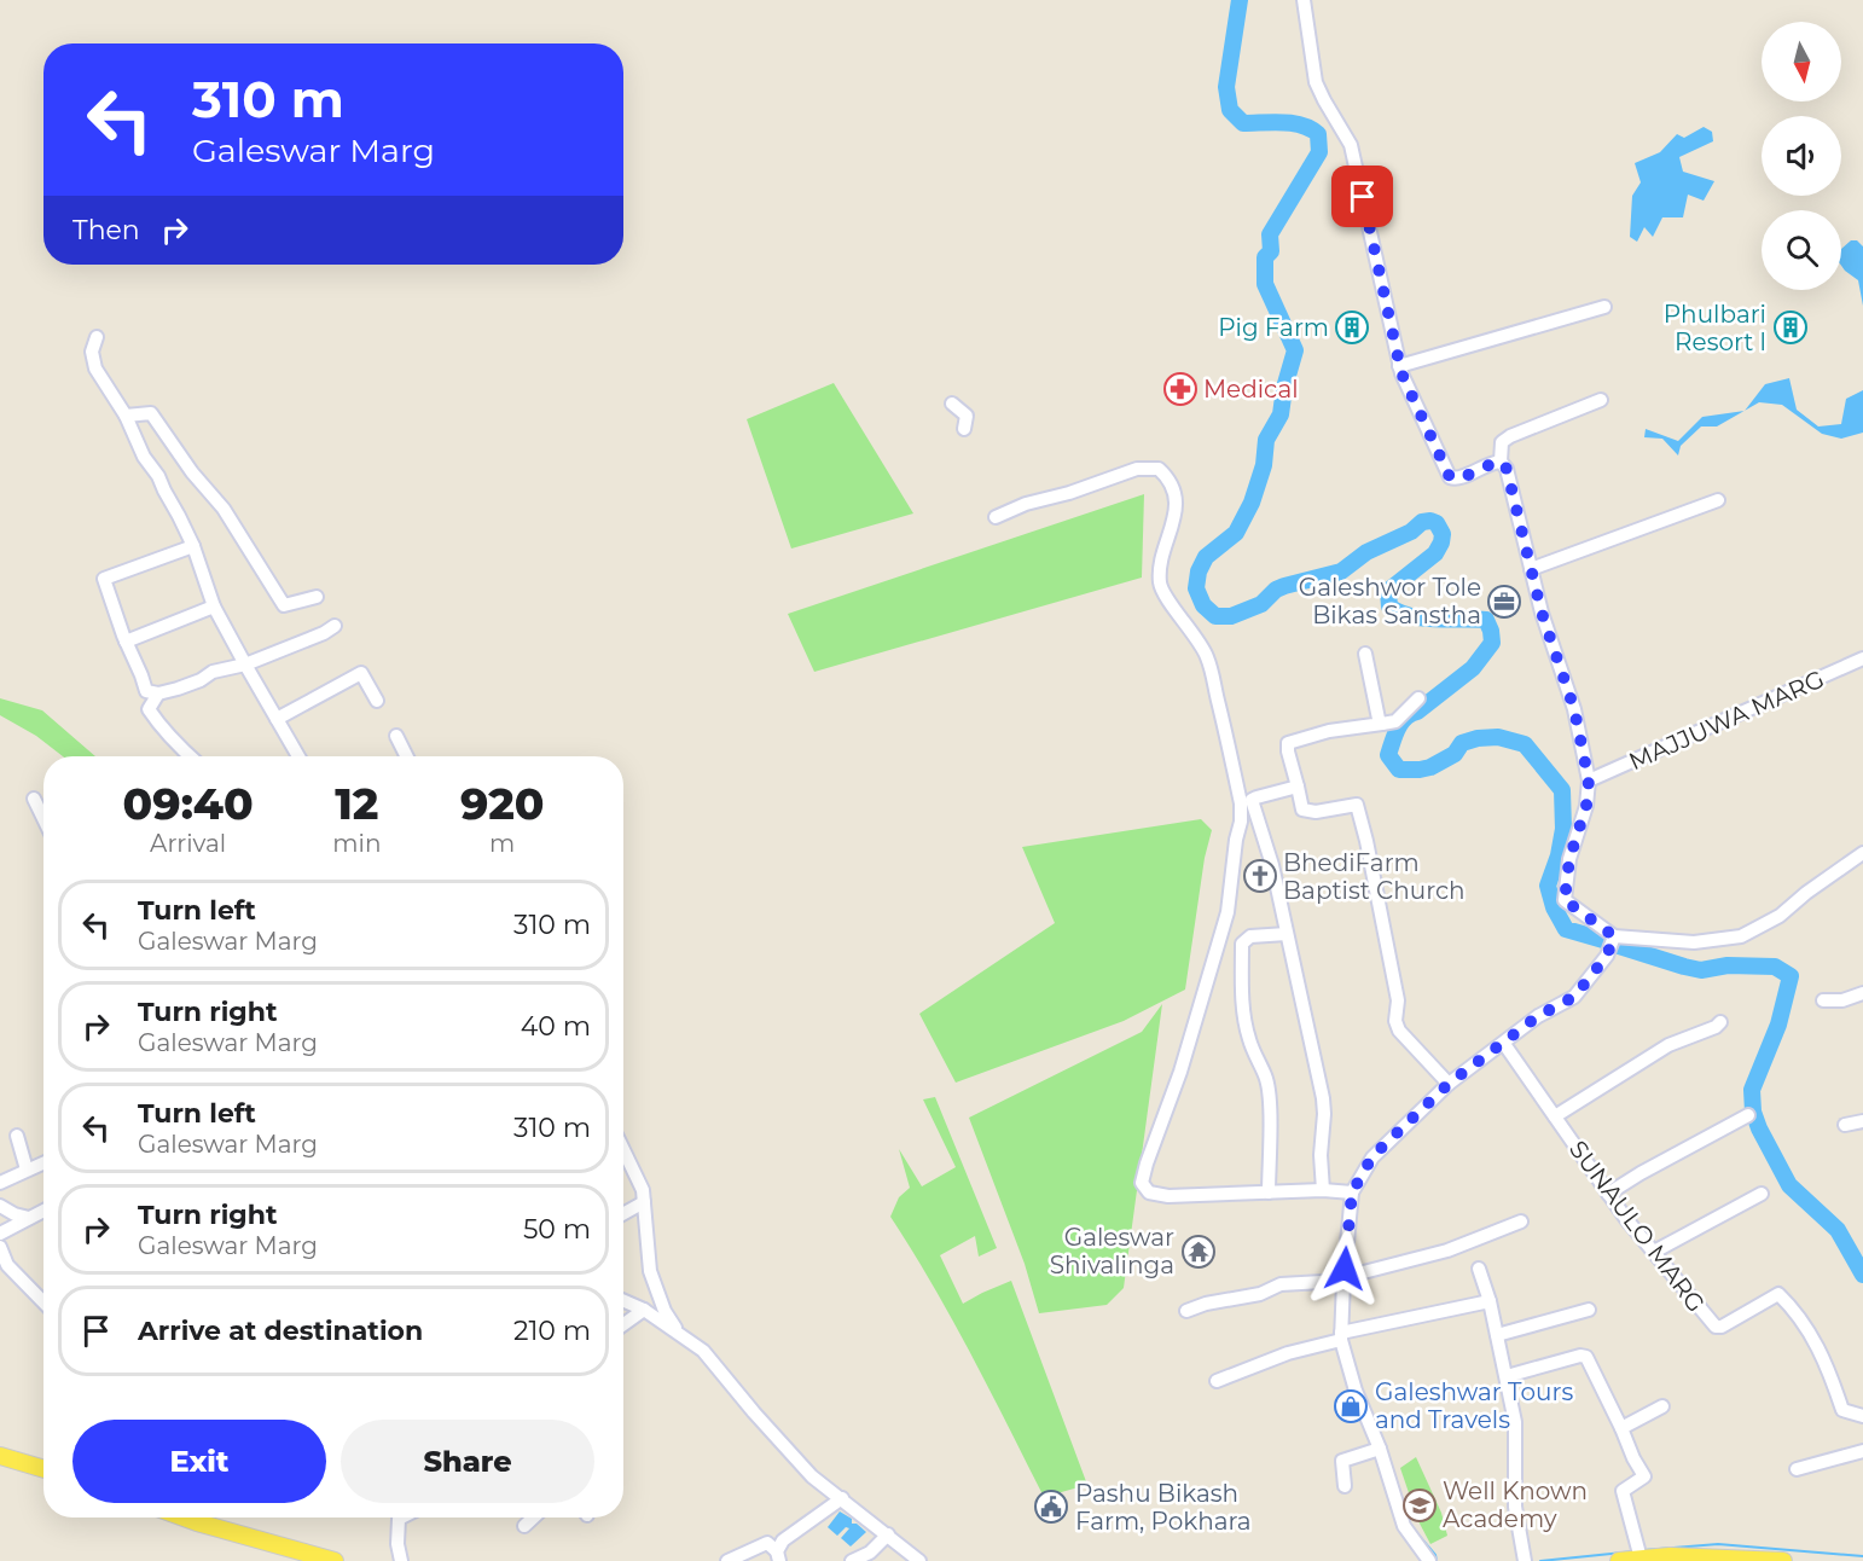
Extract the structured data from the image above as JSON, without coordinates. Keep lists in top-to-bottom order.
{
  "streets": {
    "street": ["MAJJUWA MARG", "SUNAULO MARG"]
  },
  "places": {
    "building": ["Pig Farm", "Phulbari Resort l"],
    "pharmacy": ["Medical"],
    "office": ["Galeshwor Tole Bikas Sanstha"],
    "church": ["BhediFarm Baptist Church"],
    "temple": ["Galeswar Shivalinga"],
    "shop": ["Galeshwar Tours and Travels"],
    "school or university": ["Well Known Academy"],
    "public building": ["Pashu Bikash Farm, Pokhara"]
  },
  "north": "bottom",
  "page": {
    "turn": ["310 m", "Galeswar Marg"],
    "then": "Then",
    "eta": [
      "09:40",
      "Arrival",
      "12",
      "min",
      "920",
      "m"
    ],
    "list": [
      {
        "name": "Turn left",
        "note": "Galeswar Marg",
        "value": "310 m"
      },
      {
        "name": "Turn right",
        "note": "Galeswar Marg",
        "value": "40 m"
      },
      {
        "name": "Turn left",
        "note": "Galeswar Marg",
        "value": "310 m"
      },
      {
        "name": "Turn right",
        "note": "Galeswar Marg",
        "value": "50 m"
      },
      {
        "name": "Arrive at destination",
        "value": "210 m"
      }
    ],
    "buttons": ["Exit", "Share"]
  }
}
